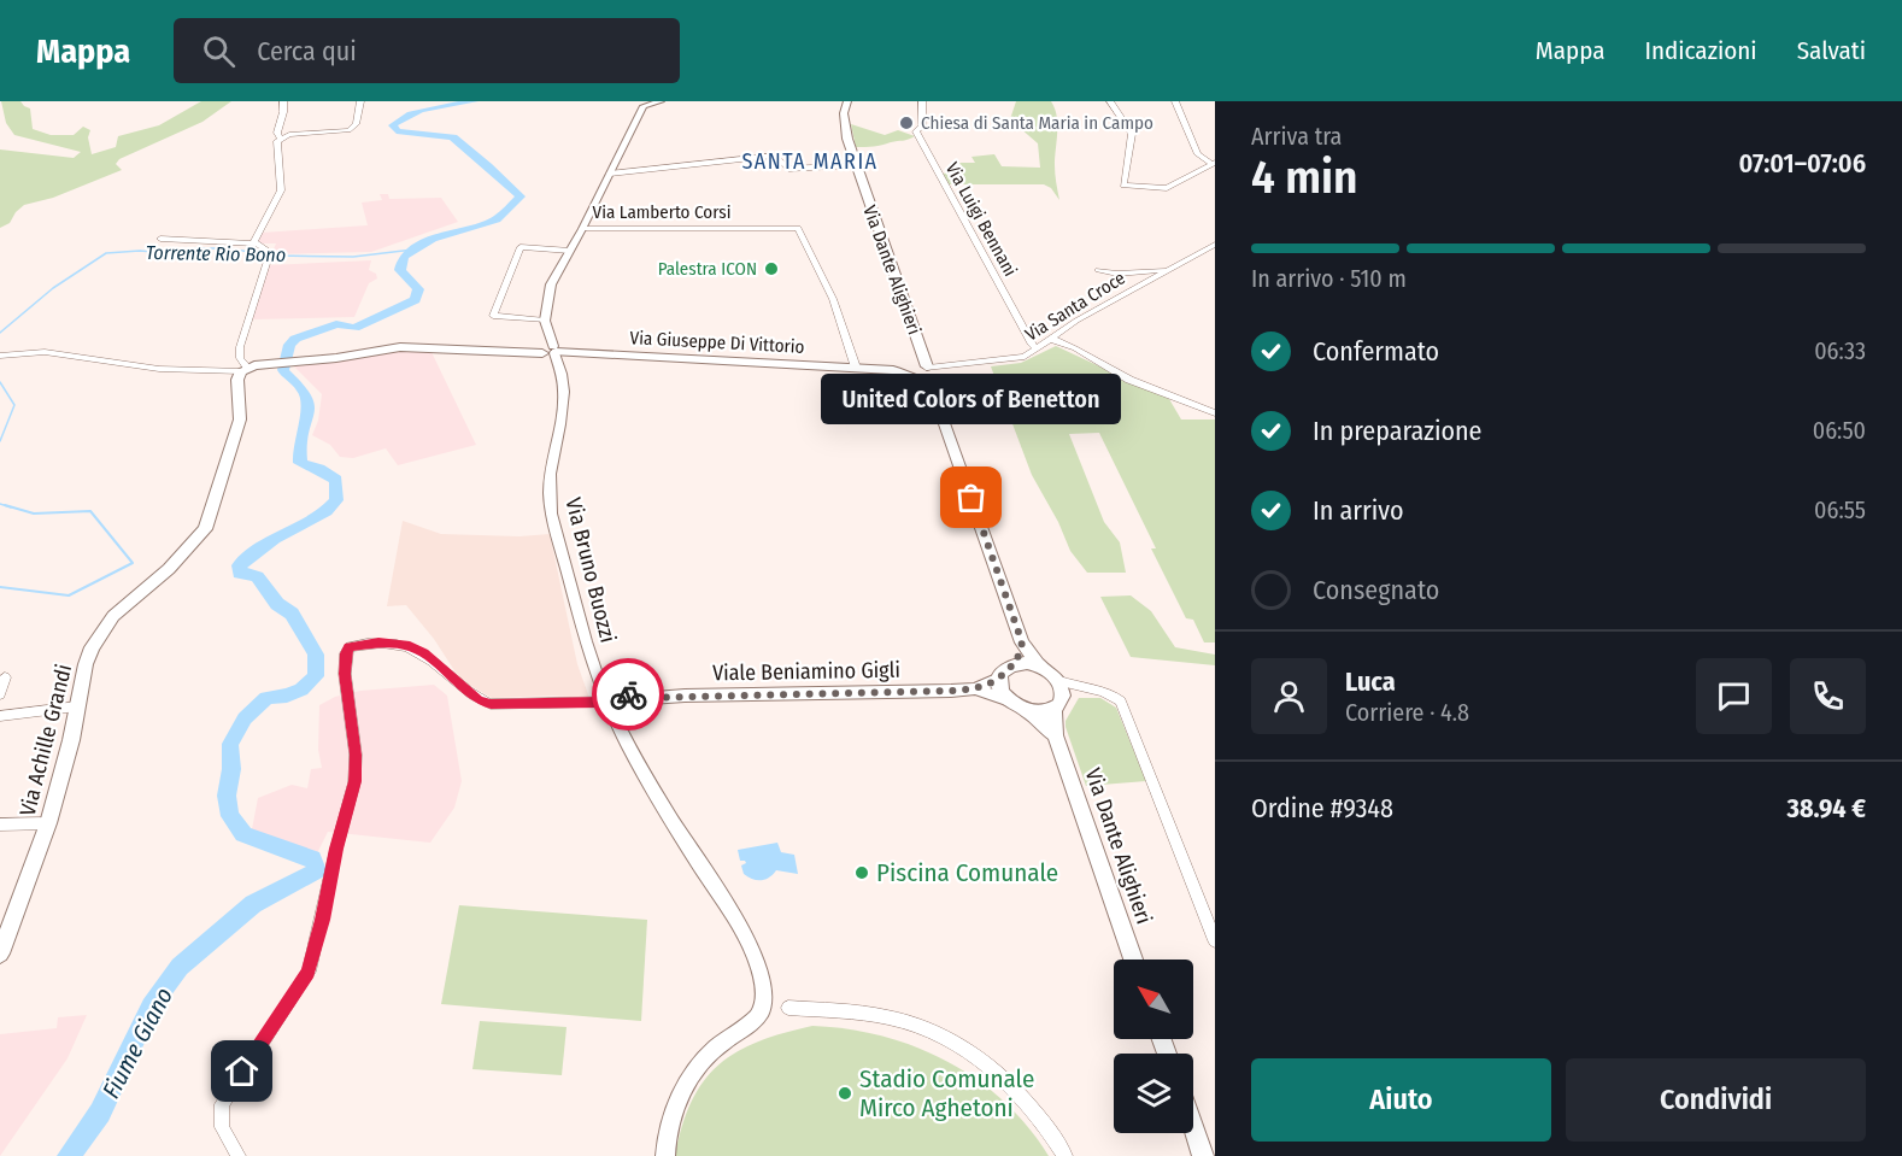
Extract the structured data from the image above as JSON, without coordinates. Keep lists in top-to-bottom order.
{
  "streets": {
    "main road": ["Via Dante Alighieri", "Via Giuseppe Di Vittorio", "Via Achille Grandi"],
    "street": [
      "Via Lamberto Corsi",
      "Via Luigi Bennani",
      "Via Santa Croce",
      "Via Bruno Buozzi",
      "Viale Beniamino Gigli"
    ]
  },
  "crossings": [
    ["Via Lamberto Corsi", "Via Dante Alighieri"],
    ["Via Lamberto Corsi", "Via Giuseppe Di Vittorio"],
    ["Via Luigi Bennani", "Via Santa Croce"],
    ["Via Dante Alighieri", "Via Santa Croce"],
    ["Via Dante Alighieri", "Via Giuseppe Di Vittorio"],
    ["Via Dante Alighieri", "Viale Beniamino Gigli"],
    ["Via Santa Croce", "Via Giuseppe Di Vittorio"],
    ["Via Giuseppe Di Vittorio", "Via Achille Grandi"],
    ["Via Bruno Buozzi", "Viale Beniamino Gigli"]
  ],
  "districts": ["SANTA MARIA"],
  "water": ["Torrente Rio Bono", "Fiume Giano"],
  "places": [
    "Chiesa di Santa Maria in Campo",
    "Palestra ICON",
    "United Colors of Benetton",
    "Piscina Comunale",
    "Stadio Comunale Mirco Aghetoni"
  ],
  "north": "top left",
  "page": {
    "header": "Mappa",
    "search": "Cerca qui",
    "nav": ["Mappa", "Indicazioni", "Salvati"],
    "heading": ["4 min", "Arriva tra", "07:01–07:06"],
    "panel": [
      "Luca",
      "Corriere · 4.8",
      "Ordine #9348",
      "38.94 €"
    ],
    "bar": "In arrivo · 510 m",
    "list": [
      ["Confermato", "06:33"],
      ["In preparazione", "06:50"],
      ["In arrivo", "06:55"],
      "Consegnato"
    ],
    "bubble": "United Colors of Benetton",
    "buttons": ["Aiuto", "Condividi"]
  }
}
